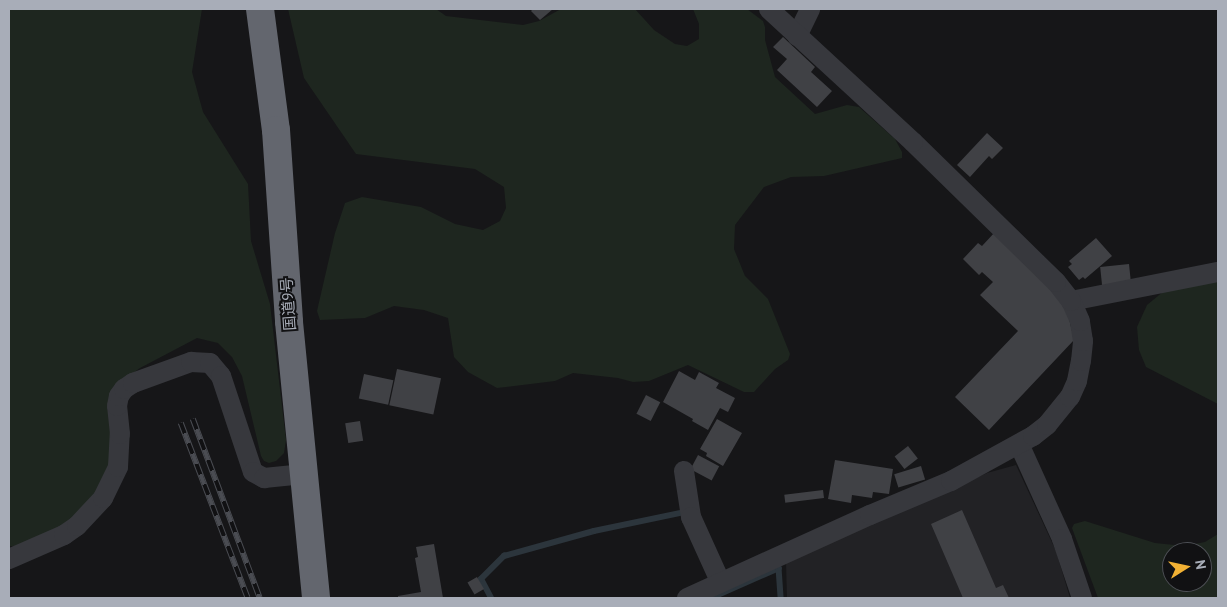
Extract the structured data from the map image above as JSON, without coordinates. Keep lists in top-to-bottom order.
{
  "streets": {
    "highway": ["国道9号"]
  },
  "north": "right"
}
